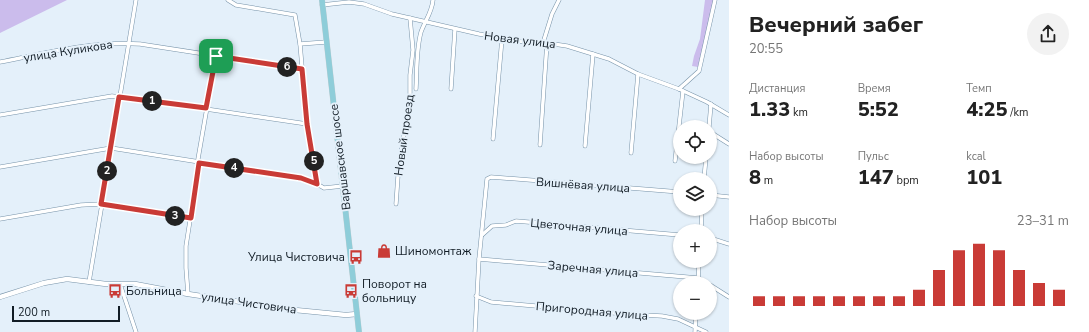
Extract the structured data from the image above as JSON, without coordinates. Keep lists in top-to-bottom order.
{
  "streets": {
    "main road": ["Варшавское шоссе"],
    "street": [
      "Новая улица",
      "улица Куликова",
      "Новый проезд",
      "Вишнёвая улица",
      "Цветочная улица",
      "Заречная улица",
      "улица Чистовича",
      "Пригородная улица"
    ]
  },
  "crossings": [
    ["Новая улица", "Новый проезд"],
    ["Новая улица", "Варшавское шоссе"],
    ["Варшавское шоссе", "улица Чистовича"],
    ["Вишнёвая улица", "Цветочная улица"]
  ],
  "places": {
    "shop": ["Шиномонтаж"],
    "bus stop": ["Улица Чистовича", "Больница", "Поворот на больницу"]
  },
  "scale_bar": "200 m",
  "page": {
    "heading": ["Вечерний забег", "20:55"],
    "pins": [
      "6",
      "1",
      "5",
      "4",
      "2",
      "3"
    ],
    "stats": [
      ["Дистанция", "1.33 km"],
      ["Время", "5:52"],
      ["Темп", "4:25 /km"],
      ["Набор высоты", "8 m"],
      ["Пульс", "147 bpm"],
      ["kcal", "101"]
    ],
    "map_buttons": ["+", "−"],
    "chart": ["Набор высоты", "23–31 m"],
    "scale": "200 m"
  }
}
